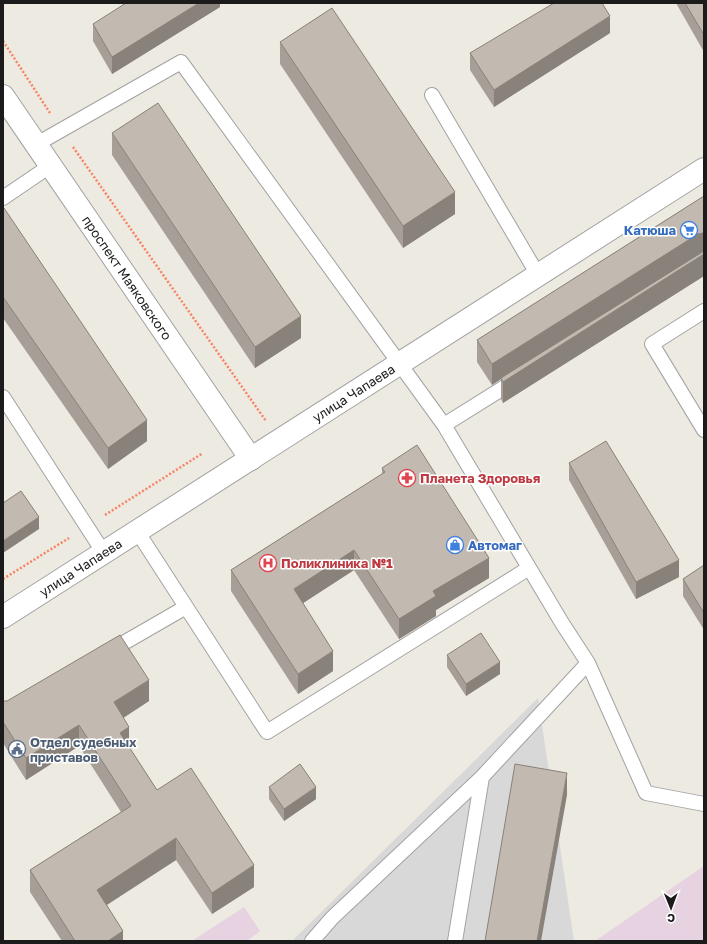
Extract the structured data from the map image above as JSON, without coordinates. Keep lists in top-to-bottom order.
{
  "streets": {
    "street": ["проспект Маяковского", "улица Чапаева"]
  },
  "crossings": [
    ["проспект Маяковского", "улица Чапаева"]
  ],
  "places": {
    "supermarket": ["Катюша"],
    "pharmacy": ["Планета Здоровья"],
    "shop": ["Автомаг"],
    "hospital": ["Поликлиника №1"],
    "public building": ["Отдел судебных приставов"]
  },
  "north": "bottom"
}
